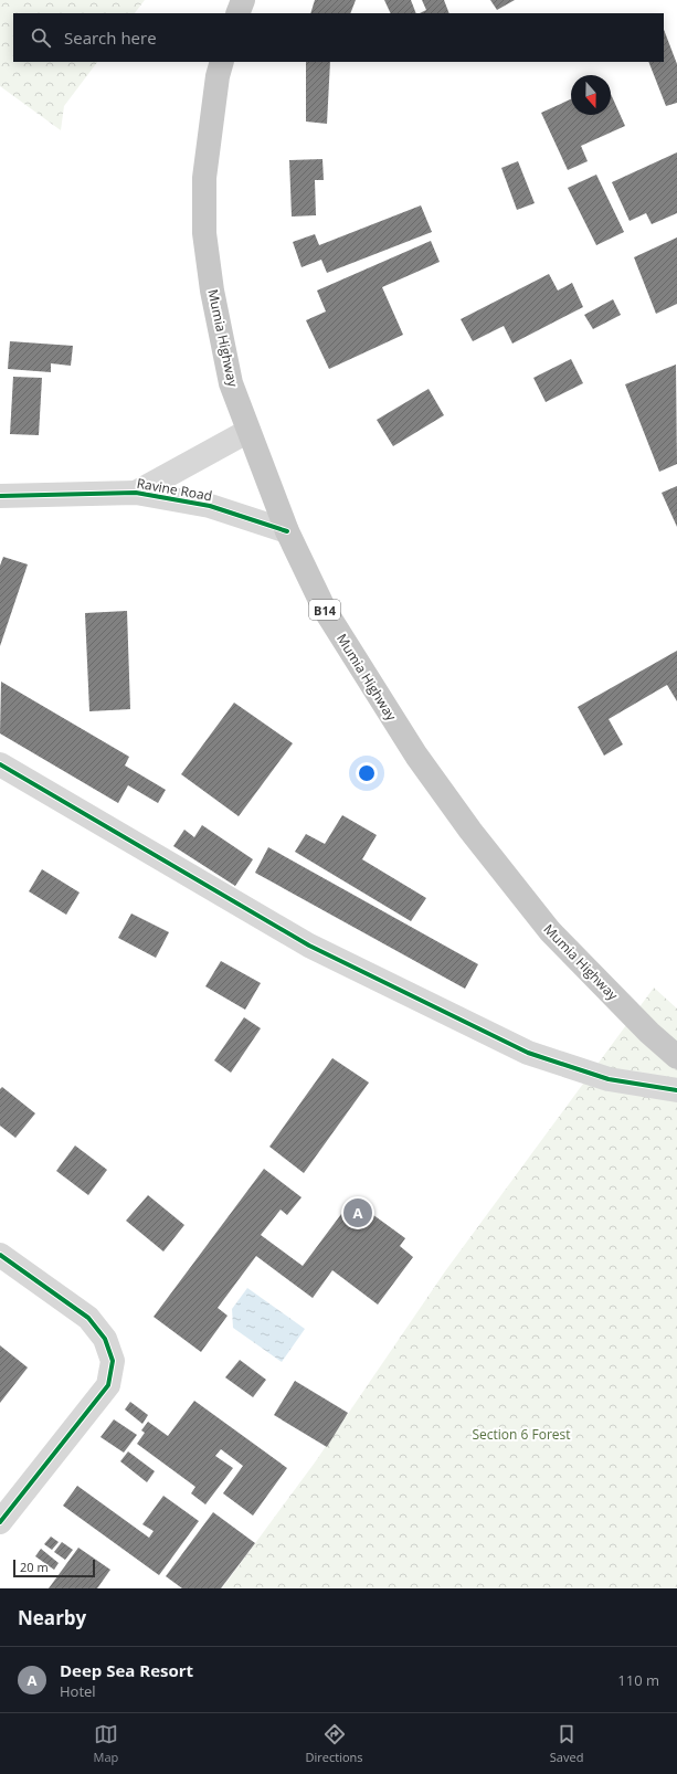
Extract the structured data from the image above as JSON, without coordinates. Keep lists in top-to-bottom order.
{
  "streets": {
    "highway": ["Mumia Highway", "B14"],
    "street": ["Ravine Road"]
  },
  "crossings": [
    ["Mumia Highway", "Ravine Road"]
  ],
  "parks": ["Section 6 Forest"],
  "scale_bar": "20 m",
  "north": "bottom",
  "page": {
    "search": "Search here",
    "pins": "A",
    "scale": "20 m",
    "heading": "Nearby",
    "list": [
      {
        "mark": "A",
        "name": "Deep Sea Resort",
        "note": "Hotel",
        "value": "110 m"
      }
    ],
    "nav": ["Map", "Directions", "Saved"]
  }
}
